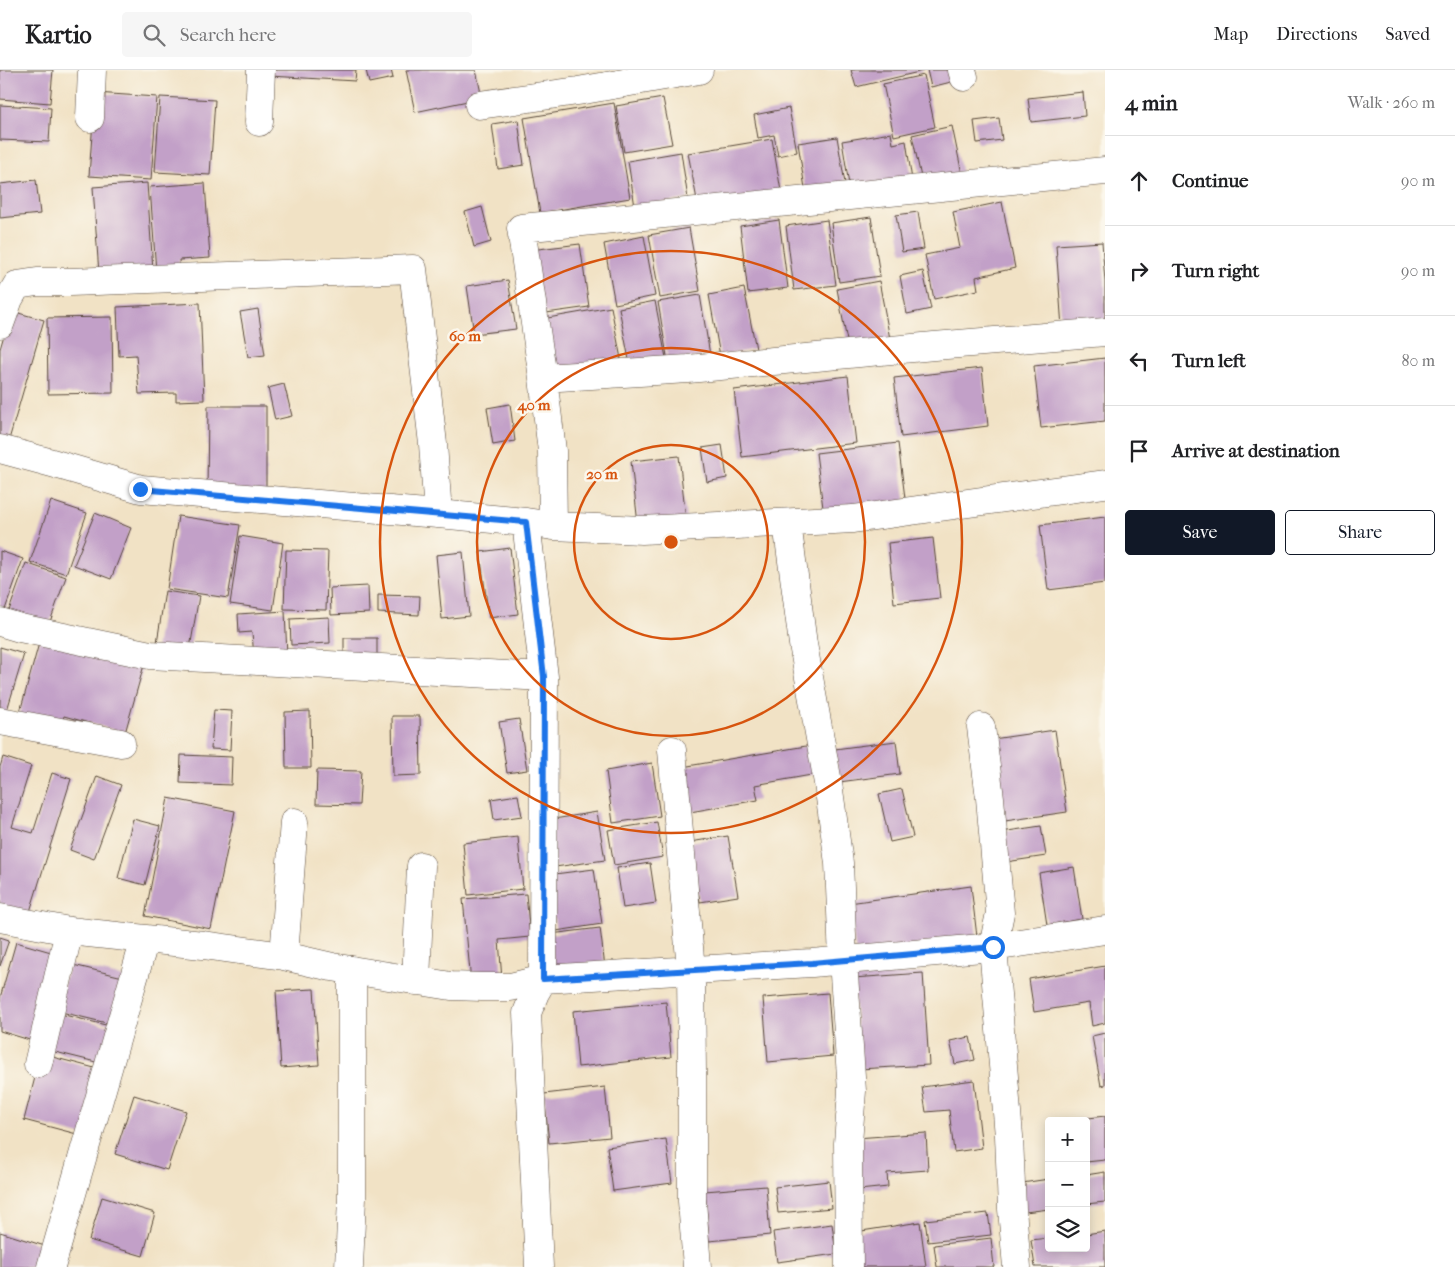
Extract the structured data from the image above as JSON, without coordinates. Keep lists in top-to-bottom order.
{
  "page": {
    "header": "Kartio",
    "search": "Search here",
    "nav": ["Map", "Directions", "Saved"],
    "heading": ["4 min", "Walk · 260 m"],
    "list": [
      ["Continue", "90 m"],
      ["Turn right", "90 m"],
      ["Turn left", "80 m"],
      "Arrive at destination"
    ],
    "buttons": ["Save", "Share"],
    "map_buttons": ["+", "−"]
  },
  "rings": ["60 m", "40 m", "20 m"]
}
